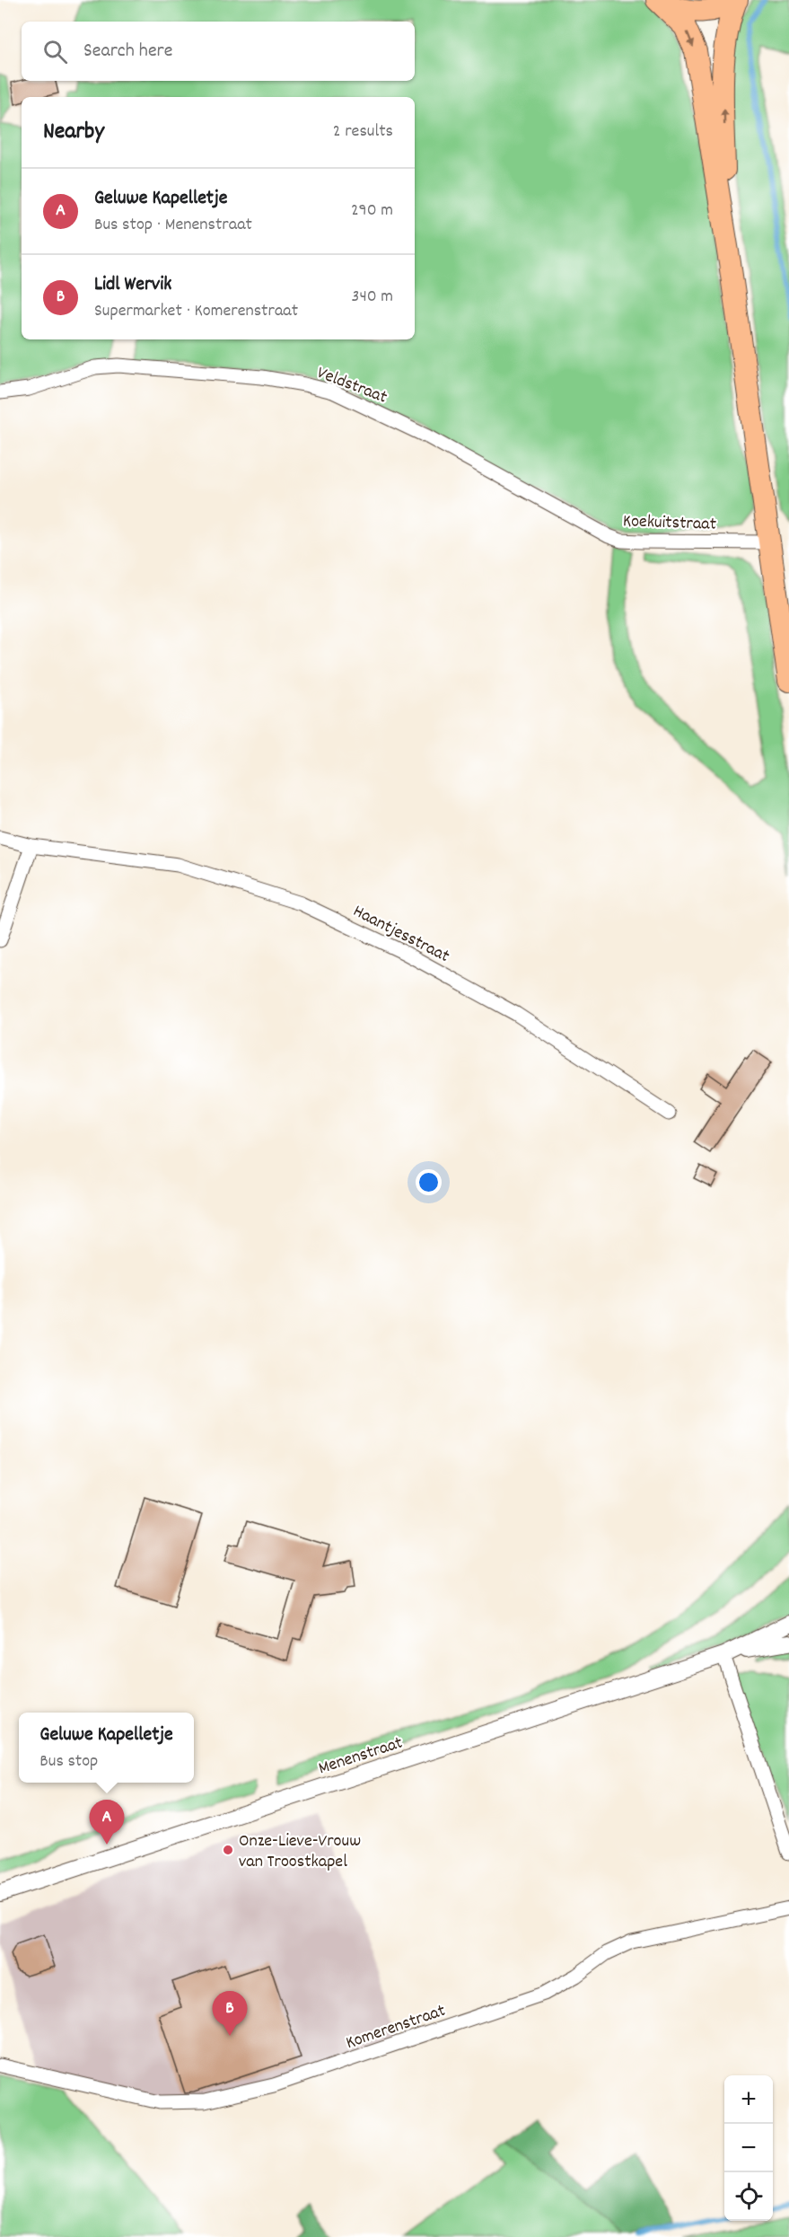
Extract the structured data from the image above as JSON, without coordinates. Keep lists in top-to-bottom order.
{
  "streets": {
    "street": [
      "Veldstraat",
      "Koekuitstraat",
      "Haantjesstraat",
      "Menenstraat",
      "Komerenstraat"
    ]
  },
  "crossings": [
    ["Veldstraat", "Koekuitstraat"]
  ],
  "places": ["Onze-Lieve-Vrouw van Troostkapel"],
  "page": {
    "search": "Search here",
    "heading": ["Nearby", "2 results"],
    "list": [
      {
        "mark": "A",
        "name": "Geluwe Kapelletje",
        "note": "Bus stop · Menenstraat",
        "value": "290 m"
      },
      {
        "mark": "B",
        "name": "Lidl Wervik",
        "note": "Supermarket · Komerenstraat",
        "value": "340 m"
      }
    ],
    "popup": ["Geluwe Kapelletje", "Bus stop"],
    "pins": ["A", "B"],
    "map_buttons": ["+", "−"]
  }
}
